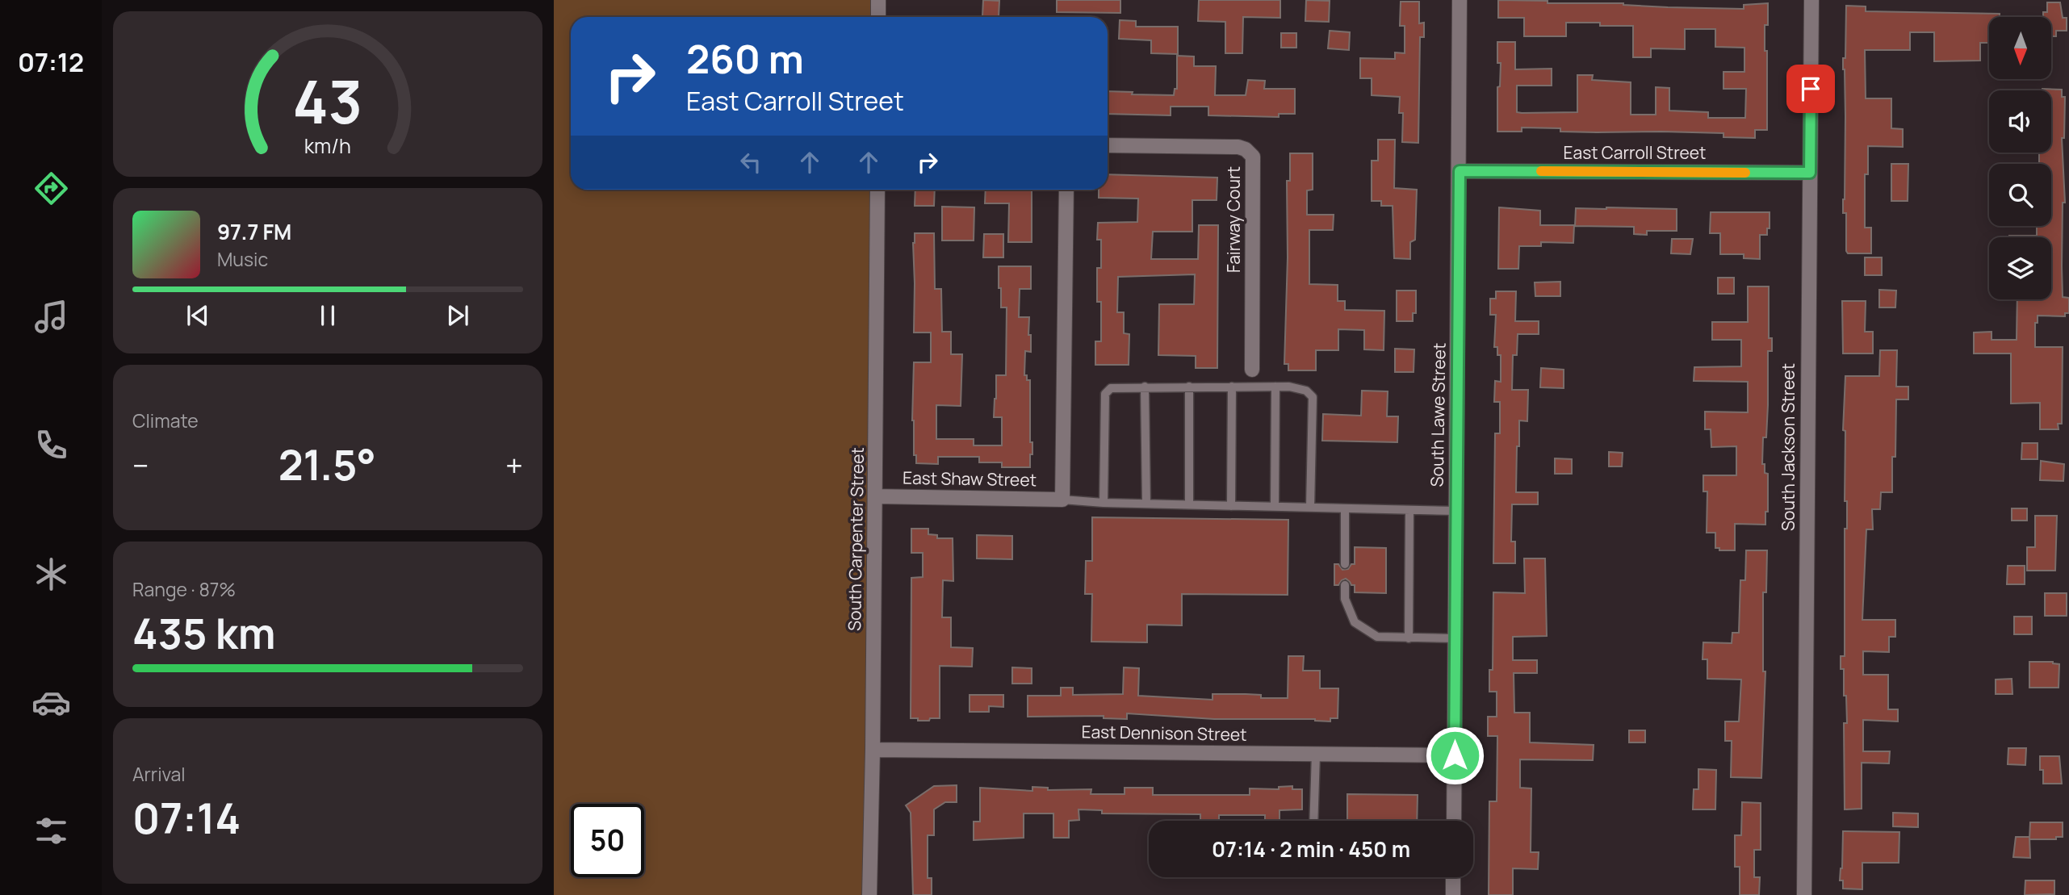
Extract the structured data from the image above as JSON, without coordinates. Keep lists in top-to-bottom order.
{
  "streets": {
    "street": [
      "East Carroll Street",
      "Fairway Court",
      "South Lawe Street",
      "South Jackson Street",
      "East Shaw Street",
      "South Carpenter Street",
      "East Dennison Street"
    ]
  },
  "crossings": [
    ["East Carroll Street", "South Lawe Street"],
    ["East Carroll Street", "South Jackson Street"],
    ["South Lawe Street", "East Dennison Street"],
    ["East Shaw Street", "South Carpenter Street"],
    ["South Carpenter Street", "East Dennison Street"]
  ],
  "north": "bottom",
  "page": {
    "tabs": "07:12",
    "turn": ["260 m", "East Carroll Street"],
    "song": ["97.7 FM", "Music"],
    "tile": [
      "Climate",
      ["Range · 87%", "435 km"],
      ["Arrival", "07:14"]
    ],
    "heat": ["−", "21.5°", "+"],
    "limit": "50",
    "trip": "07:14 · 2 min · 450 m",
    "gauge": ["43", "km/h"]
  }
}
